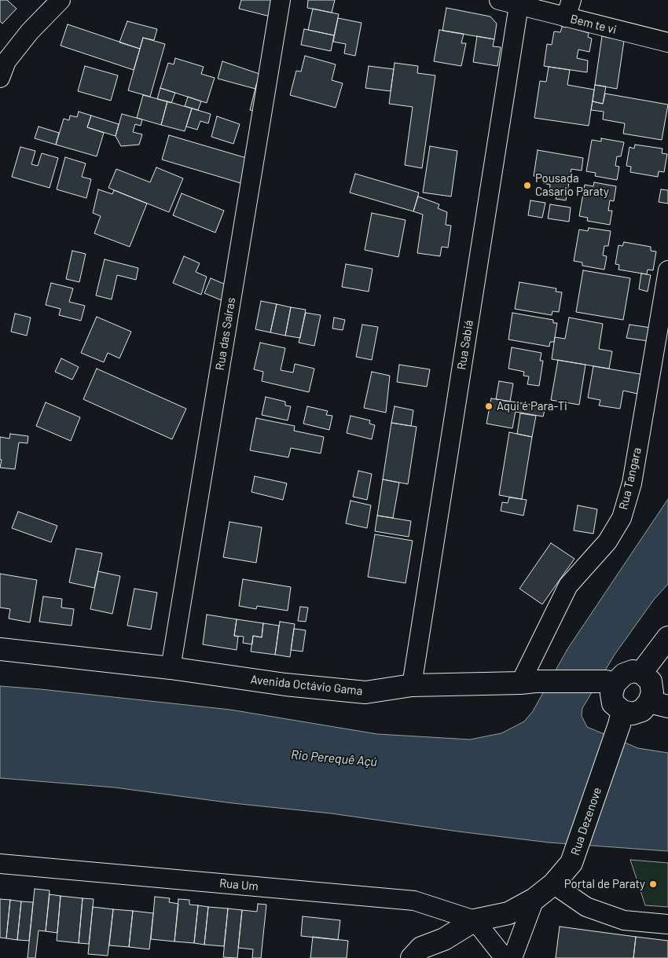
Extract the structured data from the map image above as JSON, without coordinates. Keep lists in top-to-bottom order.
{
  "streets": {
    "street": [
      "Bem te vi",
      "Rua das Saíras",
      "Rua Sabiá",
      "Rua Tangara",
      "Avenida Octávio Gama",
      "Rua Dezenove",
      "Rua Um"
    ]
  },
  "crossings": [
    ["Bem te vi", "Rua Sabiá"],
    ["Rua das Saíras", "Avenida Octávio Gama"],
    ["Rua Sabiá", "Avenida Octávio Gama"],
    ["Rua Tangara", "Avenida Octávio Gama"],
    ["Rua Dezenove", "Rua Um"]
  ],
  "water": ["Rio Perequê Açú"],
  "places": ["Pousada Casario Paraty", "Aqui é Para-Ti", "Portal de Paraty"]
}
